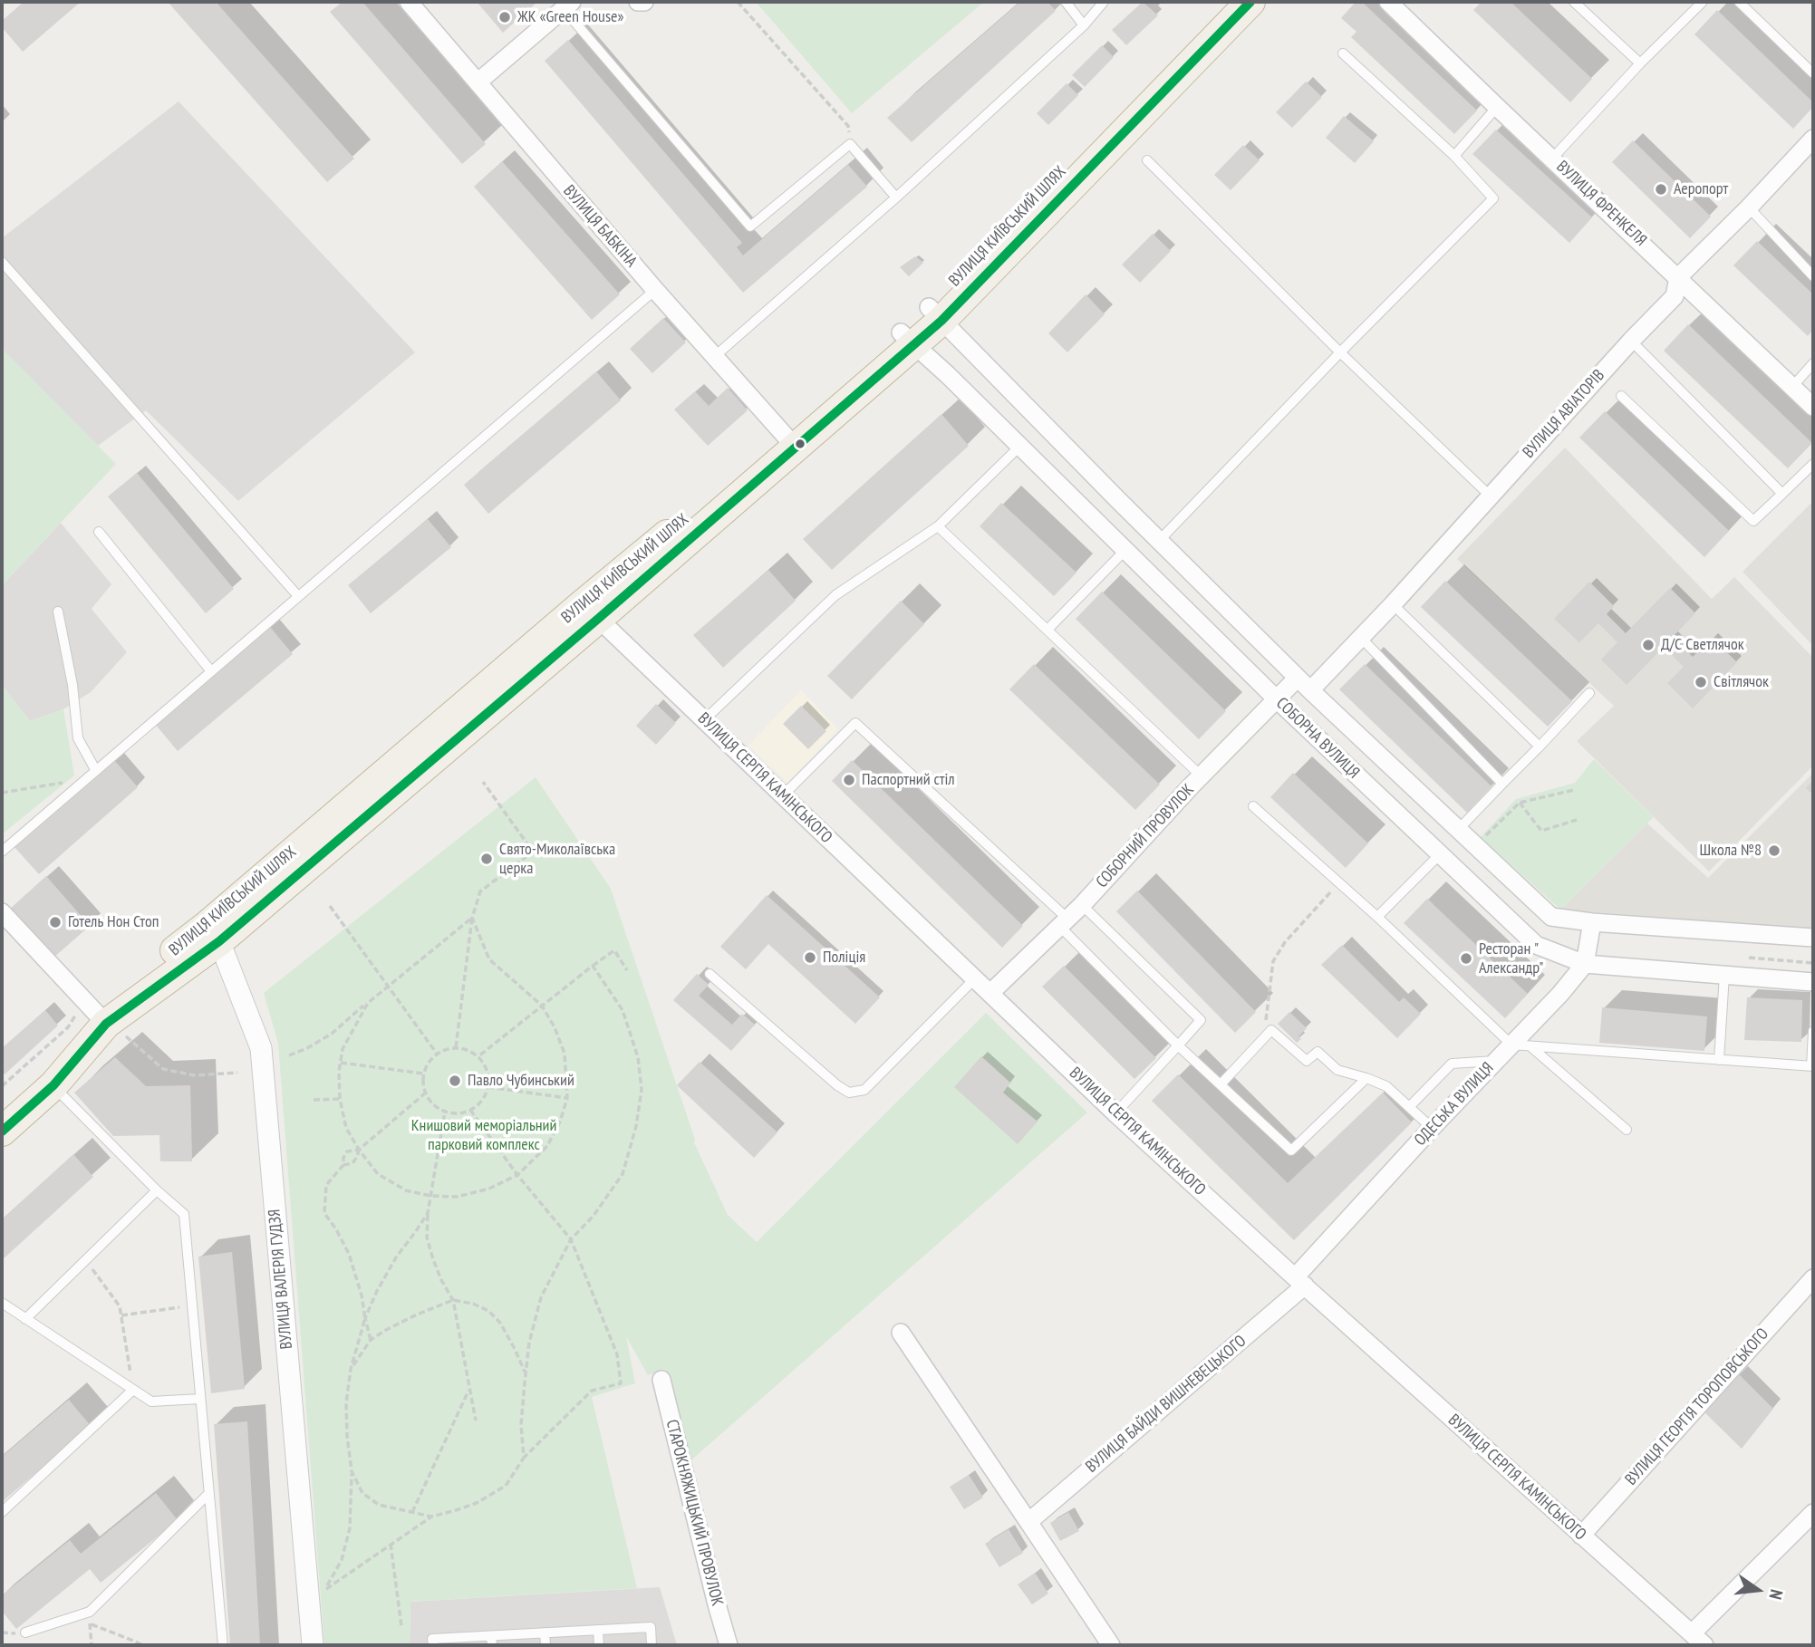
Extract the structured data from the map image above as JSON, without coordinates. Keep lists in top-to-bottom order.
{
  "streets": {
    "highway": ["ВУЛИЦЯ КИЇВСЬКИЙ ШЛЯХ"],
    "street": [
      "ВУЛИЦЯ ФРЕНКЕЛЯ",
      "ВУЛИЦЯ БАБКІНА",
      "ВУЛИЦЯ АВІАТОРІВ",
      "СОБОРНА ВУЛИЦЯ",
      "ВУЛИЦЯ СЕРГІЯ КАМІНСЬКОГО",
      "СОБОРНИЙ ПРОВУЛОК",
      "ОДЕСЬКА ВУЛИЦЯ",
      "ВУЛИЦЯ ВАЛЕРІЯ ГУДЗЯ",
      "ВУЛИЦЯ БАЙДИ ВИШНЕВЕЦЬКОГО",
      "ВУЛИЦЯ ГЕОРГІЯ ТОРОПОВСЬКОГО",
      "СТАРОКНЯЖИЦЬКИЙ ПРОВУЛОК"
    ]
  },
  "crossings": [
    ["ВУЛИЦЯ ФРЕНКЕЛЯ", "ВУЛИЦЯ АВІАТОРІВ"],
    ["ВУЛИЦЯ БАБКІНА", "ВУЛИЦЯ КИЇВСЬКИЙ ШЛЯХ"],
    ["ВУЛИЦЯ КИЇВСЬКИЙ ШЛЯХ", "СОБОРНА ВУЛИЦЯ"],
    ["ВУЛИЦЯ КИЇВСЬКИЙ ШЛЯХ", "ВУЛИЦЯ СЕРГІЯ КАМІНСЬКОГО"],
    ["ВУЛИЦЯ КИЇВСЬКИЙ ШЛЯХ", "ВУЛИЦЯ ВАЛЕРІЯ ГУДЗЯ"],
    ["ВУЛИЦЯ АВІАТОРІВ", "СОБОРНА ВУЛИЦЯ"],
    ["ВУЛИЦЯ АВІАТОРІВ", "СОБОРНИЙ ПРОВУЛОК"],
    ["СОБОРНА ВУЛИЦЯ", "СОБОРНИЙ ПРОВУЛОК"],
    ["СОБОРНА ВУЛИЦЯ", "ОДЕСЬКА ВУЛИЦЯ"],
    ["ВУЛИЦЯ СЕРГІЯ КАМІНСЬКОГО", "СОБОРНИЙ ПРОВУЛОК"],
    ["ВУЛИЦЯ СЕРГІЯ КАМІНСЬКОГО", "ОДЕСЬКА ВУЛИЦЯ"],
    ["ВУЛИЦЯ СЕРГІЯ КАМІНСЬКОГО", "ВУЛИЦЯ БАЙДИ ВИШНЕВЕЦЬКОГО"],
    ["ВУЛИЦЯ СЕРГІЯ КАМІНСЬКОГО", "ВУЛИЦЯ ГЕОРГІЯ ТОРОПОВСЬКОГО"],
    ["ОДЕСЬКА ВУЛИЦЯ", "ВУЛИЦЯ БАЙДИ ВИШНЕВЕЦЬКОГО"]
  ],
  "parks": ["Книшовий меморіальний парковий комплекс"],
  "places": [
    "ЖК «Green House»",
    "Аеропорт",
    "Д/С Светлячок",
    "Світлячок",
    "Паспортний стіл",
    "Школа №8",
    "Свято-Миколаївська церка",
    "Готель Нон Стоп",
    "Поліція",
    "Ресторан \" Александр\"",
    "Павло Чубинський"
  ],
  "north": "right"
}
